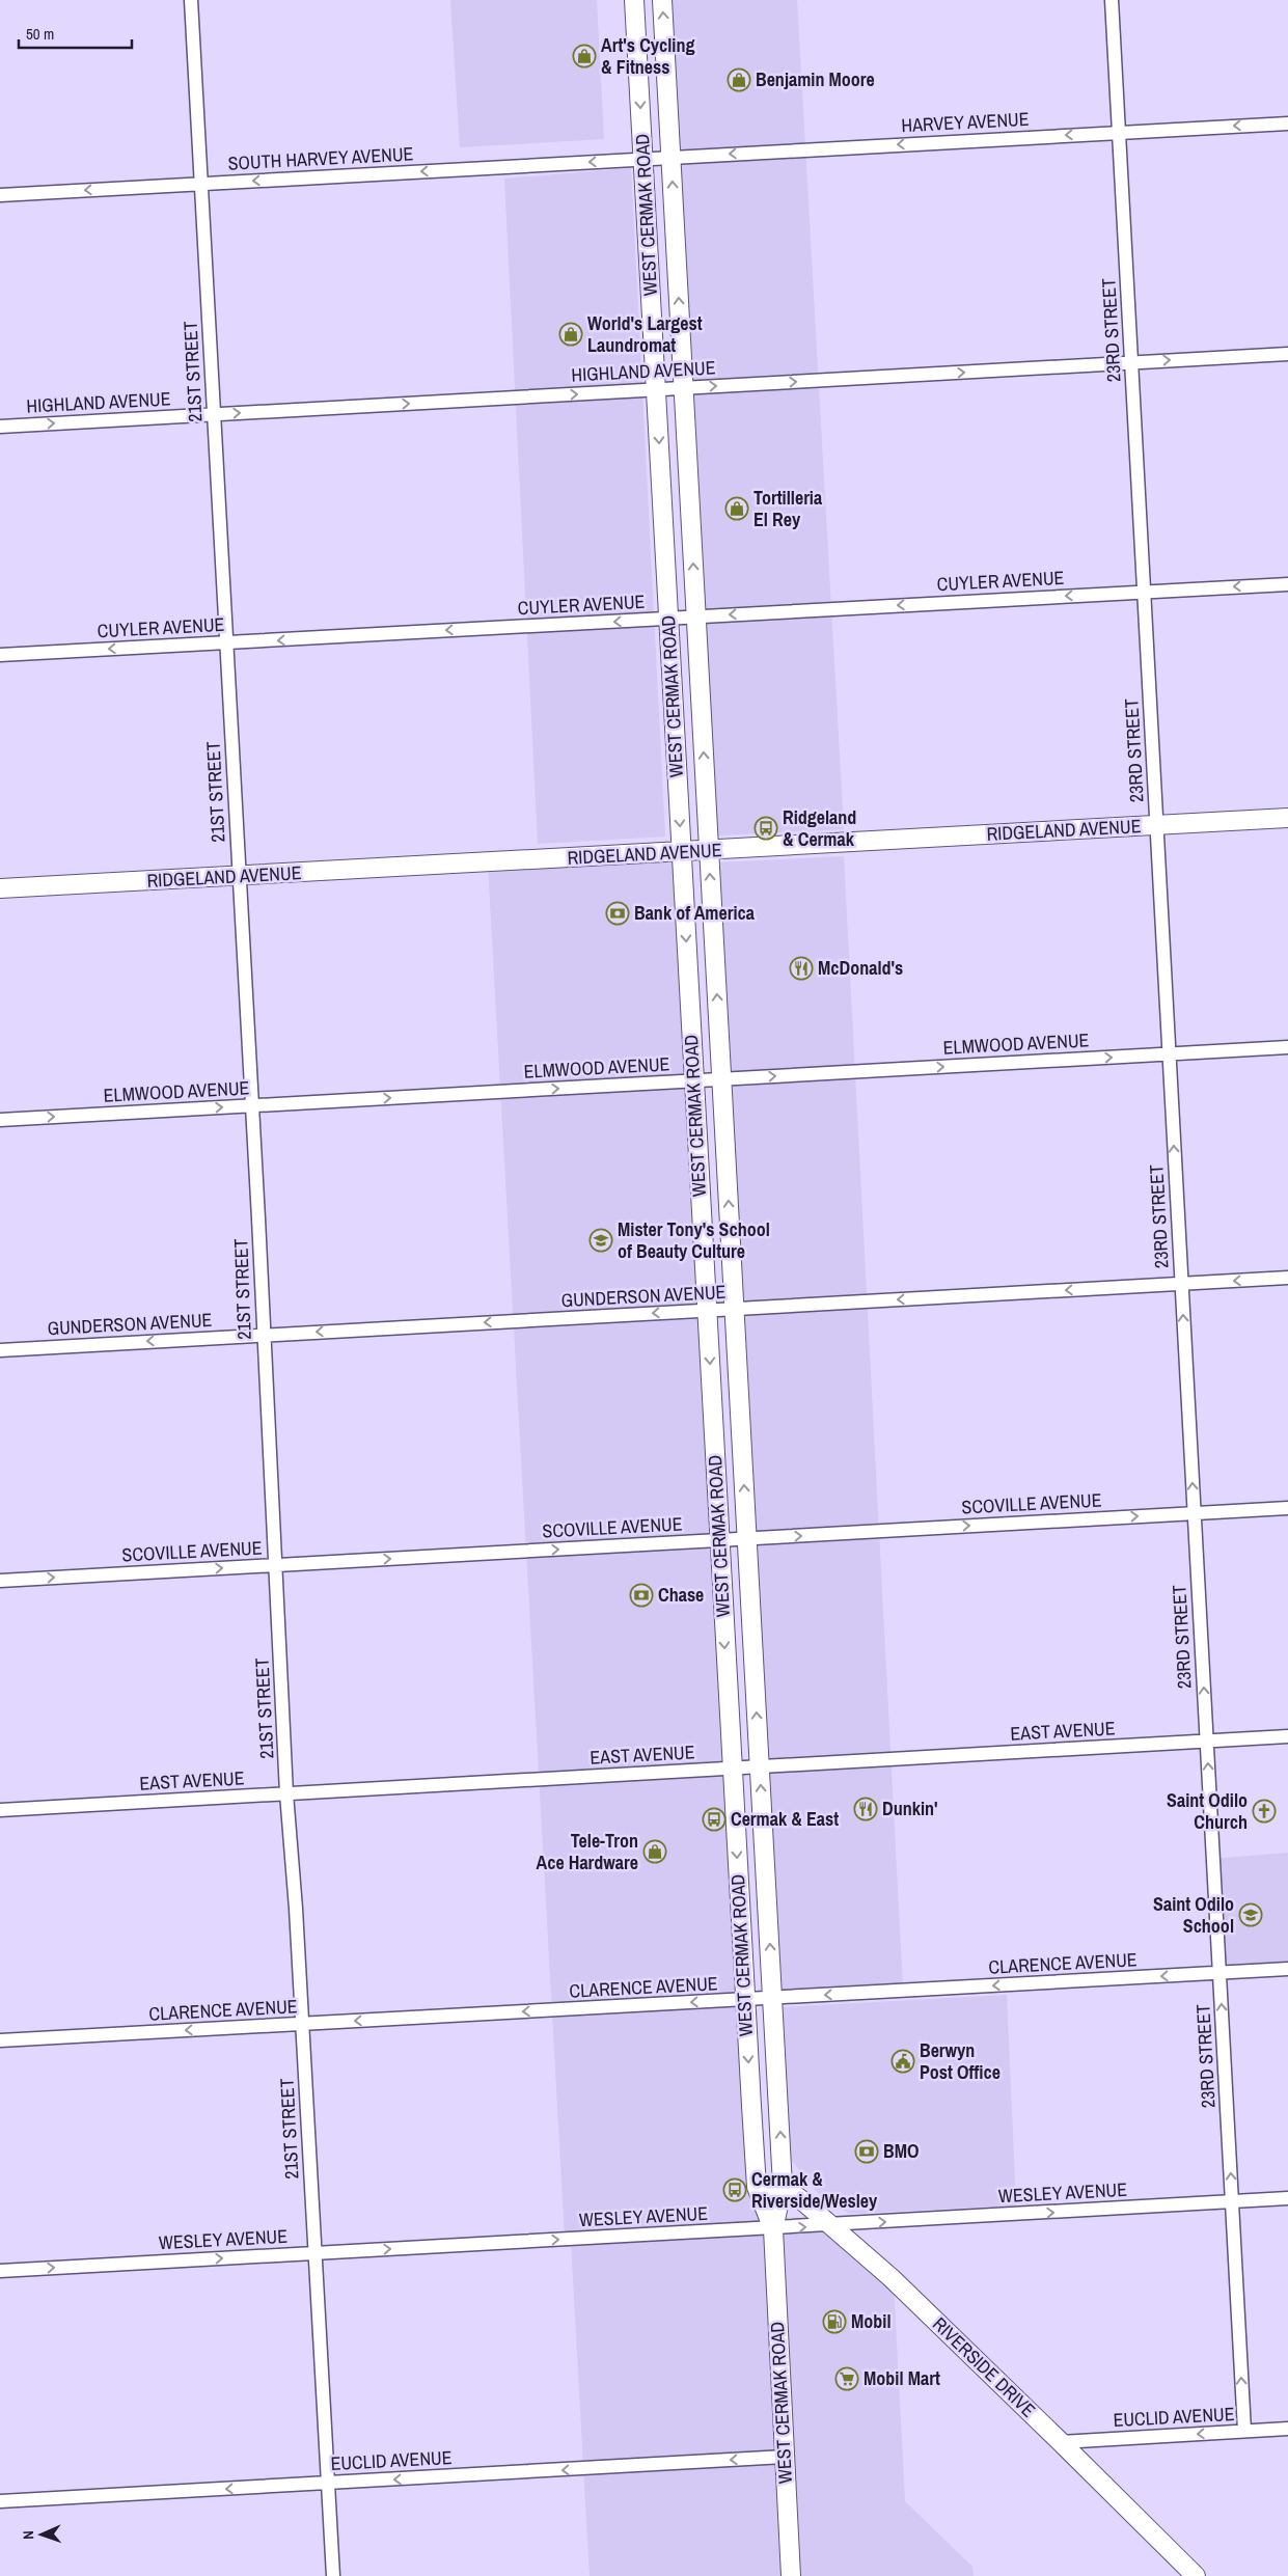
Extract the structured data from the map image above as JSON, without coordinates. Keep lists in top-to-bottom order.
{
  "streets": {
    "main road": ["WEST CERMAK ROAD", "RIDGELAND AVENUE", "RIVERSIDE DRIVE"],
    "street": [
      "HARVEY AVENUE",
      "SOUTH HARVEY AVENUE",
      "23RD STREET",
      "21ST STREET",
      "HIGHLAND AVENUE",
      "CUYLER AVENUE",
      "ELMWOOD AVENUE",
      "GUNDERSON AVENUE",
      "SCOVILLE AVENUE",
      "EAST AVENUE",
      "CLARENCE AVENUE",
      "WESLEY AVENUE",
      "EUCLID AVENUE"
    ]
  },
  "crossings": [
    ["HARVEY AVENUE", "SOUTH HARVEY AVENUE"],
    ["HARVEY AVENUE", "WEST CERMAK ROAD"],
    ["HARVEY AVENUE", "23RD STREET"],
    ["SOUTH HARVEY AVENUE", "WEST CERMAK ROAD"],
    ["SOUTH HARVEY AVENUE", "21ST STREET"],
    ["WEST CERMAK ROAD", "HIGHLAND AVENUE"],
    ["WEST CERMAK ROAD", "CUYLER AVENUE"],
    ["WEST CERMAK ROAD", "RIDGELAND AVENUE"],
    ["WEST CERMAK ROAD", "ELMWOOD AVENUE"],
    ["WEST CERMAK ROAD", "GUNDERSON AVENUE"],
    ["WEST CERMAK ROAD", "SCOVILLE AVENUE"],
    ["WEST CERMAK ROAD", "EAST AVENUE"],
    ["WEST CERMAK ROAD", "CLARENCE AVENUE"],
    ["WEST CERMAK ROAD", "WESLEY AVENUE"],
    ["WEST CERMAK ROAD", "RIVERSIDE DRIVE"],
    ["WEST CERMAK ROAD", "EUCLID AVENUE"],
    ["23RD STREET", "HIGHLAND AVENUE"],
    ["23RD STREET", "CUYLER AVENUE"],
    ["23RD STREET", "RIDGELAND AVENUE"],
    ["23RD STREET", "ELMWOOD AVENUE"],
    ["23RD STREET", "GUNDERSON AVENUE"],
    ["23RD STREET", "SCOVILLE AVENUE"],
    ["23RD STREET", "EAST AVENUE"],
    ["23RD STREET", "CLARENCE AVENUE"],
    ["23RD STREET", "WESLEY AVENUE"],
    ["23RD STREET", "EUCLID AVENUE"],
    ["21ST STREET", "HIGHLAND AVENUE"],
    ["21ST STREET", "CUYLER AVENUE"],
    ["21ST STREET", "RIDGELAND AVENUE"],
    ["21ST STREET", "ELMWOOD AVENUE"],
    ["21ST STREET", "GUNDERSON AVENUE"],
    ["21ST STREET", "SCOVILLE AVENUE"],
    ["21ST STREET", "EAST AVENUE"],
    ["21ST STREET", "CLARENCE AVENUE"],
    ["21ST STREET", "WESLEY AVENUE"],
    ["21ST STREET", "EUCLID AVENUE"],
    ["WESLEY AVENUE", "RIVERSIDE DRIVE"],
    ["RIVERSIDE DRIVE", "EUCLID AVENUE"]
  ],
  "one_way": [
    "HARVEY AVENUE",
    "SOUTH HARVEY AVENUE",
    "23RD STREET",
    "HIGHLAND AVENUE",
    "CUYLER AVENUE",
    "ELMWOOD AVENUE",
    "GUNDERSON AVENUE",
    "SCOVILLE AVENUE",
    "CLARENCE AVENUE",
    "WESLEY AVENUE",
    "EUCLID AVENUE"
  ],
  "places": {
    "shop": [
      "Art's Cycling & Fitness",
      "Benjamin Moore",
      "World's Largest Laundromat",
      "Tortilleria El Rey",
      "Tele-Tron Ace Hardware"
    ],
    "bus stop": ["Ridgeland & Cermak", "Cermak & East", "Cermak & Riverside/Wesley"],
    "bank": ["Bank of America", "Chase", "BMO"],
    "restaurant": ["McDonald's", "Dunkin'"],
    "school or university": ["Mister Tony's School of Beauty Culture", "Saint Odilo School"],
    "church": ["Saint Odilo Church"],
    "public building": ["Berwyn Post Office"],
    "fuel station": ["Mobil"],
    "supermarket": ["Mobil Mart"]
  },
  "scale_bar": "50 m",
  "north": "left"
}
